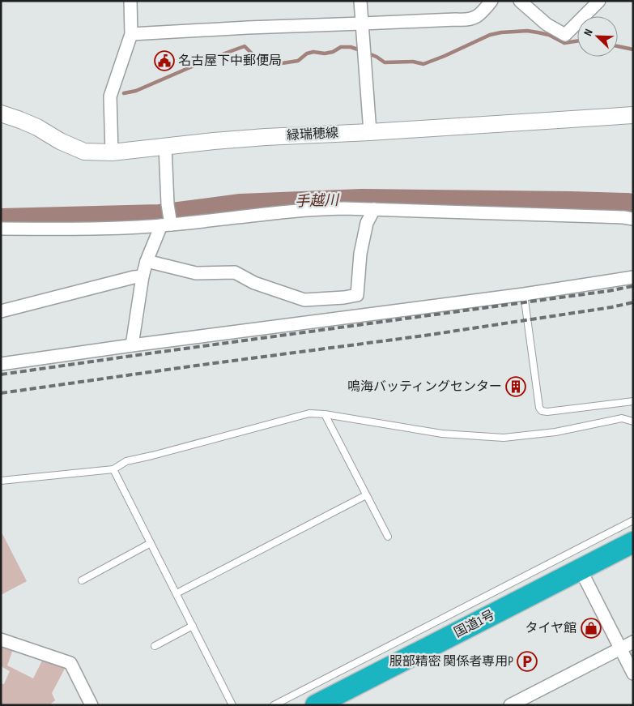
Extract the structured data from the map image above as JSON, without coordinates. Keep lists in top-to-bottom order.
{
  "streets": {
    "highway": ["国道1号"],
    "main road": ["緑瑞穂線"]
  },
  "water": ["手越川"],
  "places": {
    "public building": ["名古屋下中郵便局"],
    "building": ["鳴海バッティングセンター"],
    "shop": ["タイヤ館"],
    "parking": ["服部精密 関係者専用P"]
  },
  "north": "top left"
}
